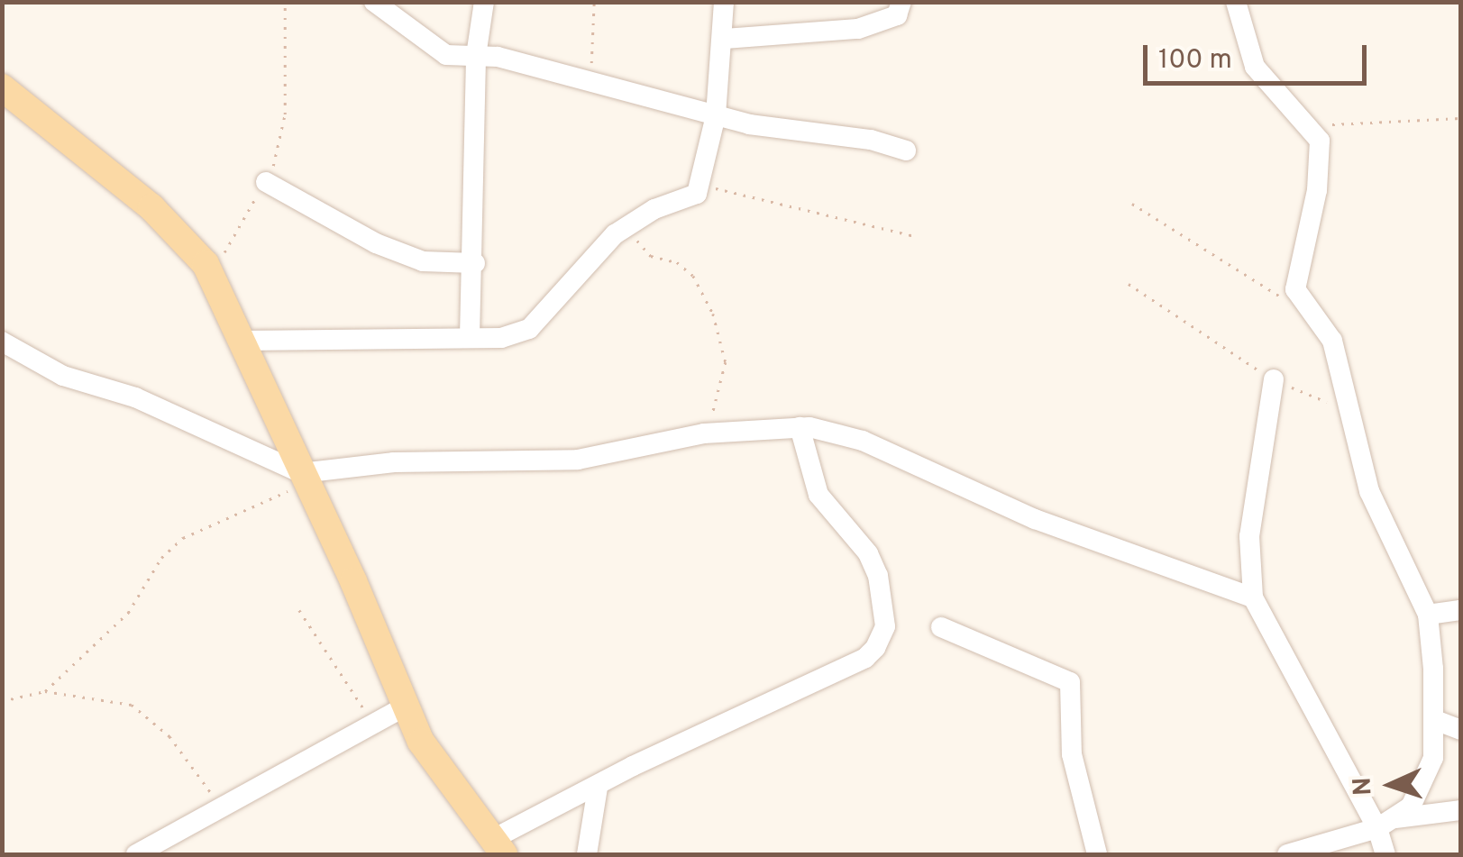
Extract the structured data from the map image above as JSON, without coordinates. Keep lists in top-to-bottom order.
{
  "scale_bar": "100 m",
  "north": "left"
}
